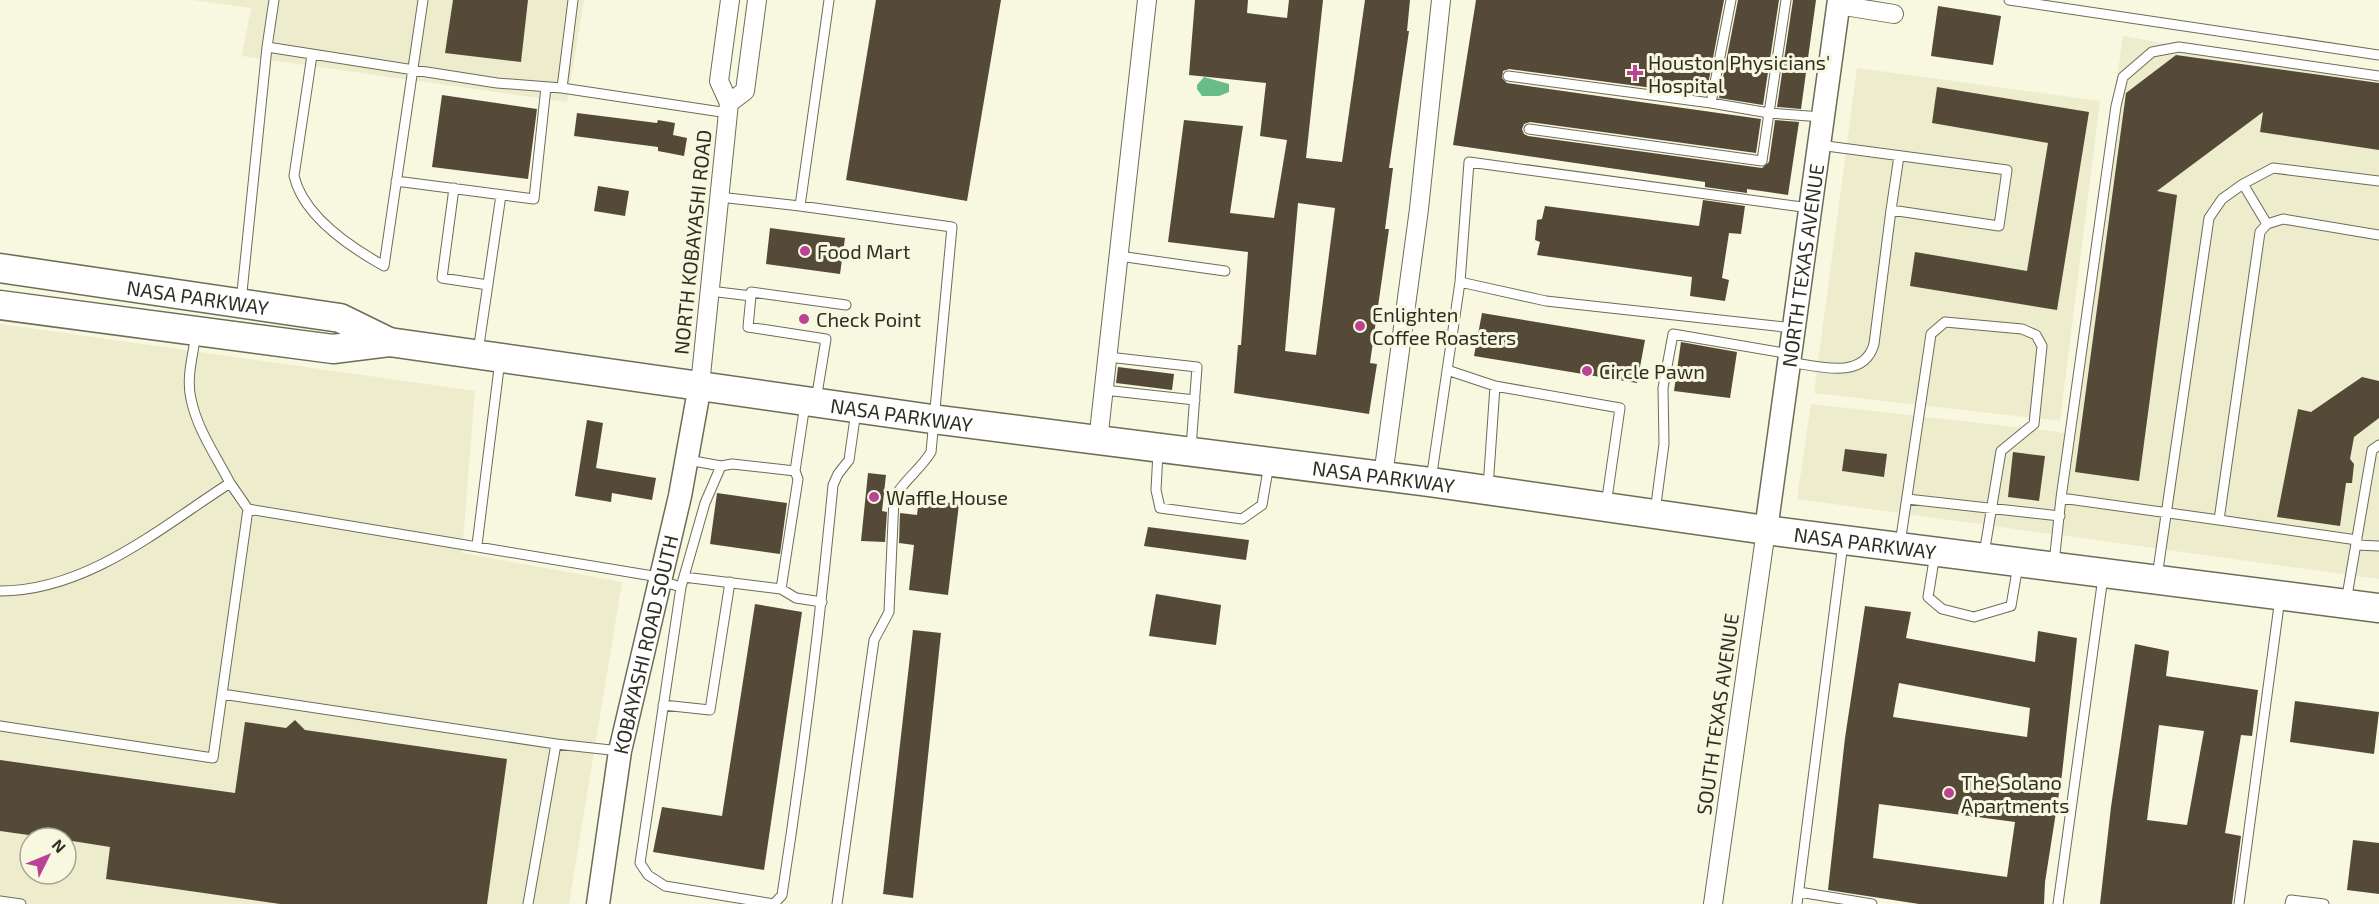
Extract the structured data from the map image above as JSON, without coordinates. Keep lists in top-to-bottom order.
{
  "streets": {
    "main road": ["NASA PARKWAY"],
    "street": [
      "NORTH KOBAYASHI ROAD",
      "NORTH TEXAS AVENUE",
      "KOBAYASHI ROAD SOUTH",
      "SOUTH TEXAS AVENUE"
    ]
  },
  "crossings": [
    ["NORTH KOBAYASHI ROAD", "NASA PARKWAY"],
    ["NORTH KOBAYASHI ROAD", "KOBAYASHI ROAD SOUTH"],
    ["NORTH TEXAS AVENUE", "NASA PARKWAY"],
    ["NORTH TEXAS AVENUE", "SOUTH TEXAS AVENUE"],
    ["NASA PARKWAY", "KOBAYASHI ROAD SOUTH"],
    ["NASA PARKWAY", "SOUTH TEXAS AVENUE"]
  ],
  "places": {
    "health": ["Houston Physicians' Hospital"],
    "other": [
      "Food Mart",
      "Check Point",
      "Enlighten Coffee Roasters",
      "Circle Pawn",
      "Waffle House",
      "The Solano Apartments"
    ]
  },
  "north": "top right"
}
